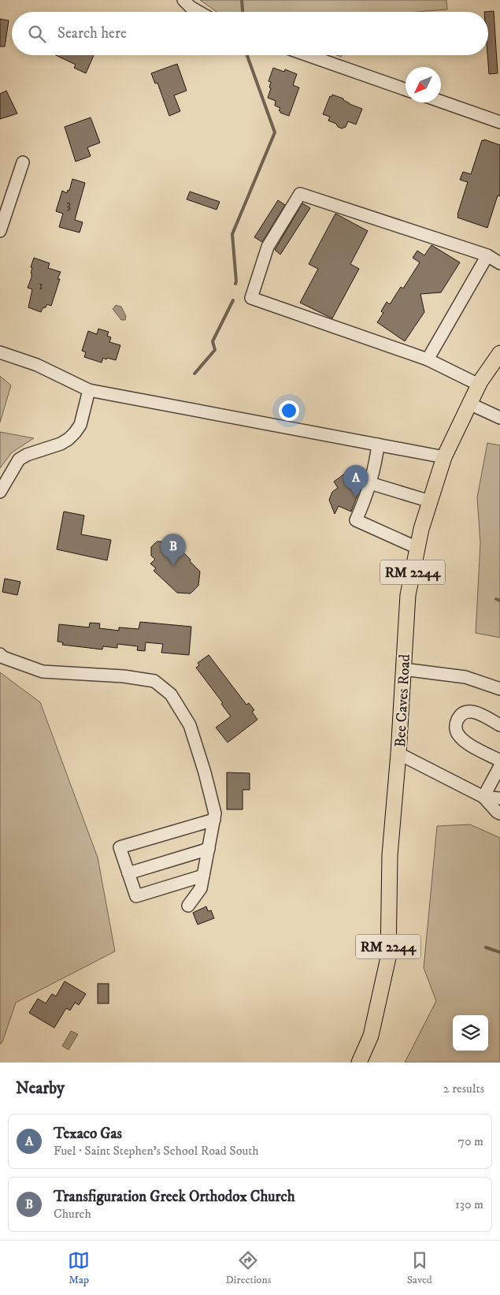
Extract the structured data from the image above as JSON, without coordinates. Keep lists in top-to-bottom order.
{
  "streets": {
    "main road": ["RM 2244", "Bee Caves Road"]
  },
  "house_numbers": ["3", "1"],
  "north": "bottom left",
  "page": {
    "search": "Search here",
    "pins": ["A", "B"],
    "heading": ["Nearby", "2 results"],
    "list": [
      {
        "mark": "A",
        "name": "Texaco Gas",
        "note": "Fuel · Saint Stephen's School Road South",
        "value": "70 m"
      },
      {
        "mark": "B",
        "name": "Transfiguration Greek Orthodox Church",
        "note": "Church",
        "value": "130 m"
      }
    ],
    "nav": ["Map", "Directions", "Saved"]
  }
}
